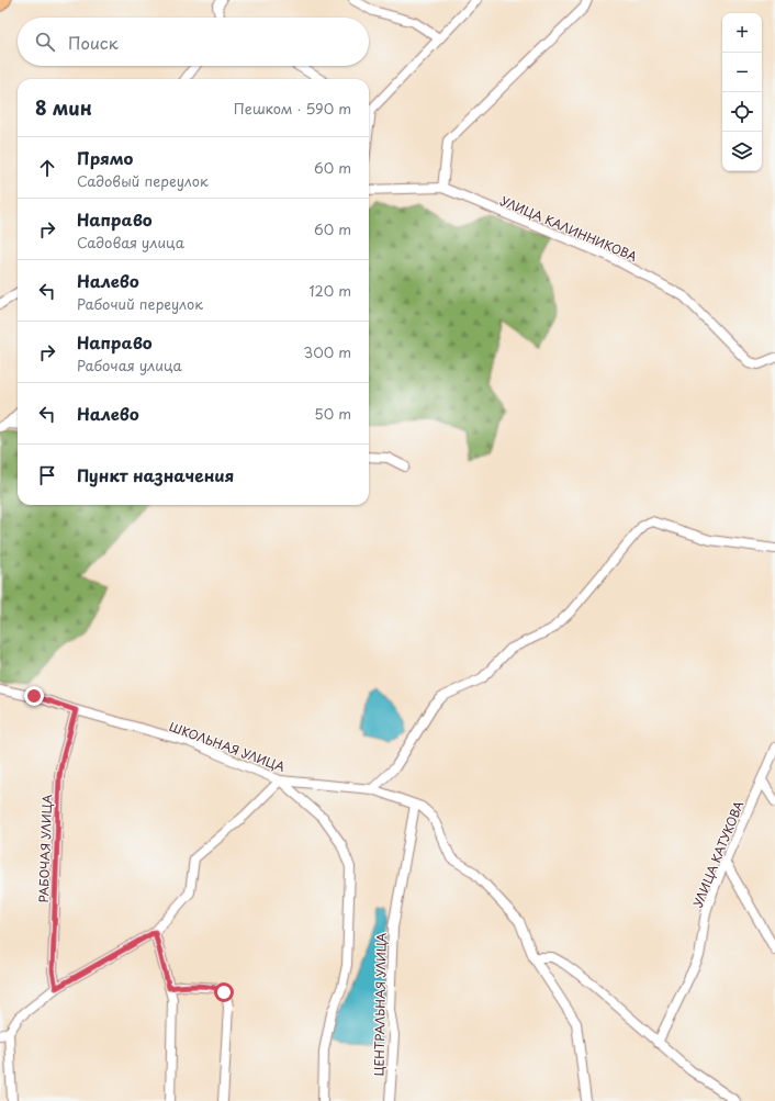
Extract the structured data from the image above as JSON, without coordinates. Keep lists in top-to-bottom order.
{
  "streets": {
    "street": [
      "УЛИЦА КАЛИННИКОВА",
      "ШКОЛЬНАЯ УЛИЦА",
      "РАБОЧАЯ УЛИЦА",
      "УЛИЦА КАТУКОВА",
      "ЦЕНТРАЛЬНАЯ УЛИЦА"
    ]
  },
  "crossings": [
    ["ШКОЛЬНАЯ УЛИЦА", "РАБОЧАЯ УЛИЦА"],
    ["ШКОЛЬНАЯ УЛИЦА", "ЦЕНТРАЛЬНАЯ УЛИЦА"]
  ],
  "page": {
    "map_buttons": ["+", "−"],
    "search": "Поиск",
    "heading": ["8 мин", "Пешком · 590 m"],
    "list": [
      ["Прямо", "Садовый переулок", "60 m"],
      ["Направо", "Садовая улица", "60 m"],
      ["Налево", "Рабочий переулок", "120 m"],
      ["Направо", "Рабочая улица", "300 m"],
      ["Налево", "50 m"],
      "Пункт назначения"
    ]
  }
}
